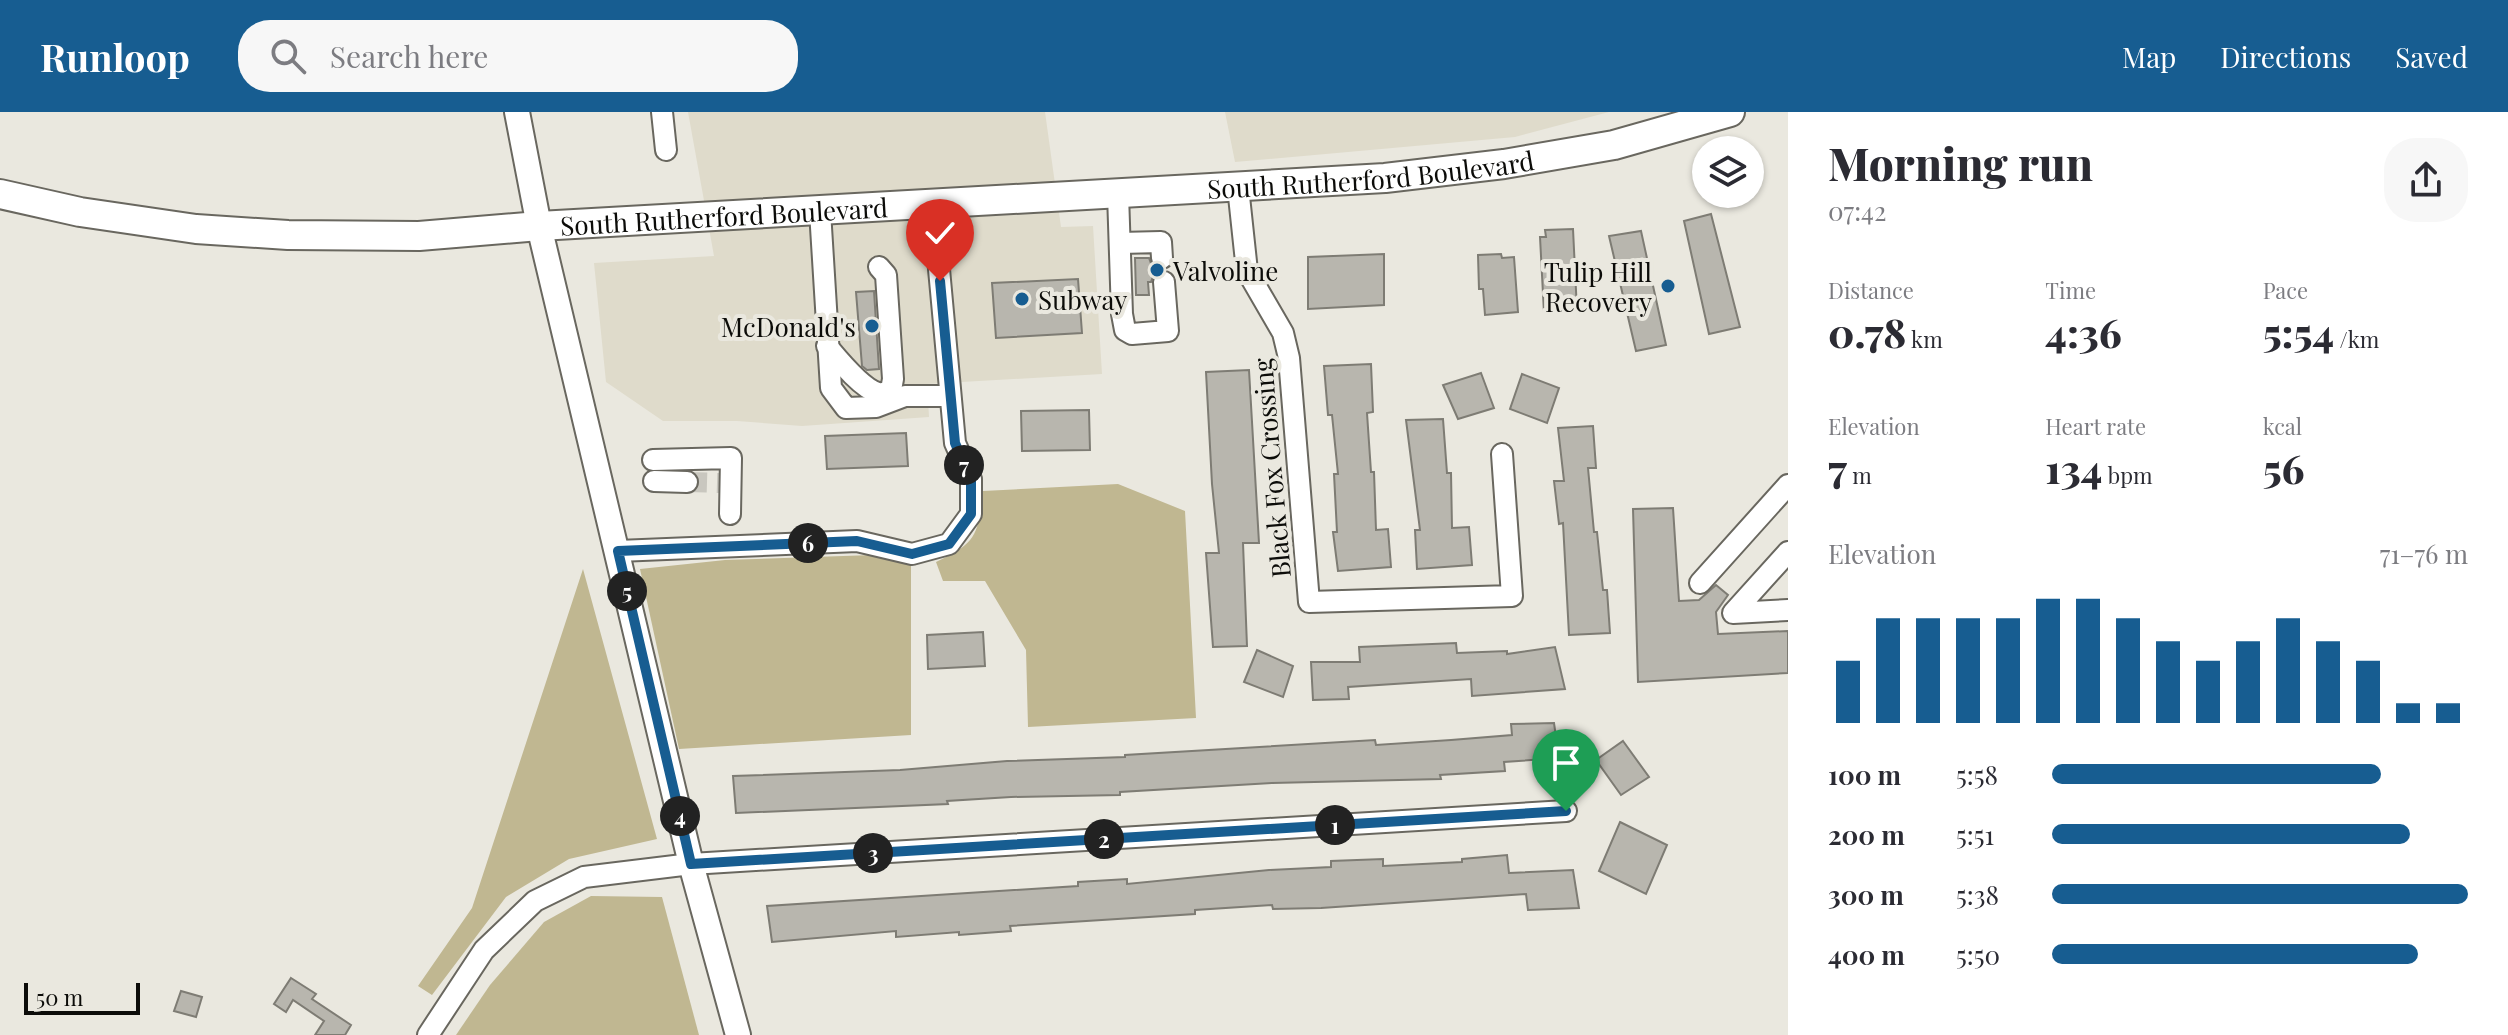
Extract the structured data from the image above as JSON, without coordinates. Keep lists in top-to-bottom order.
{
  "streets": {
    "highway": ["South Rutherford Boulevard"],
    "street": ["Black Fox Crossing"]
  },
  "crossings": [
    ["South Rutherford Boulevard", "Black Fox Crossing"]
  ],
  "places": [
    "Valvoline",
    "Tulip Hill Recovery",
    "Subway",
    "McDonald's"
  ],
  "scale_bar": "50 m",
  "page": {
    "header": "Runloop",
    "search": "Search here",
    "nav": ["Map", "Directions", "Saved"],
    "heading": ["Morning run", "07:42"],
    "stats": [
      ["Distance", "0.78 km"],
      ["Time", "4:36"],
      ["Pace", "5:54 /km"],
      ["Elevation", "7 m"],
      ["Heart rate", "134 bpm"],
      ["kcal", "56"]
    ],
    "pins": [
      "7",
      "6",
      "5",
      "4",
      "1",
      "2",
      "3"
    ],
    "chart": ["Elevation", "71–76 m"],
    "list": [
      {
        "name": "100 m",
        "note": "5:58"
      },
      {
        "name": "200 m",
        "note": "5:51"
      },
      {
        "name": "300 m",
        "note": "5:38"
      },
      {
        "name": "400 m",
        "note": "5:50"
      }
    ],
    "scale": "50 m"
  }
}
